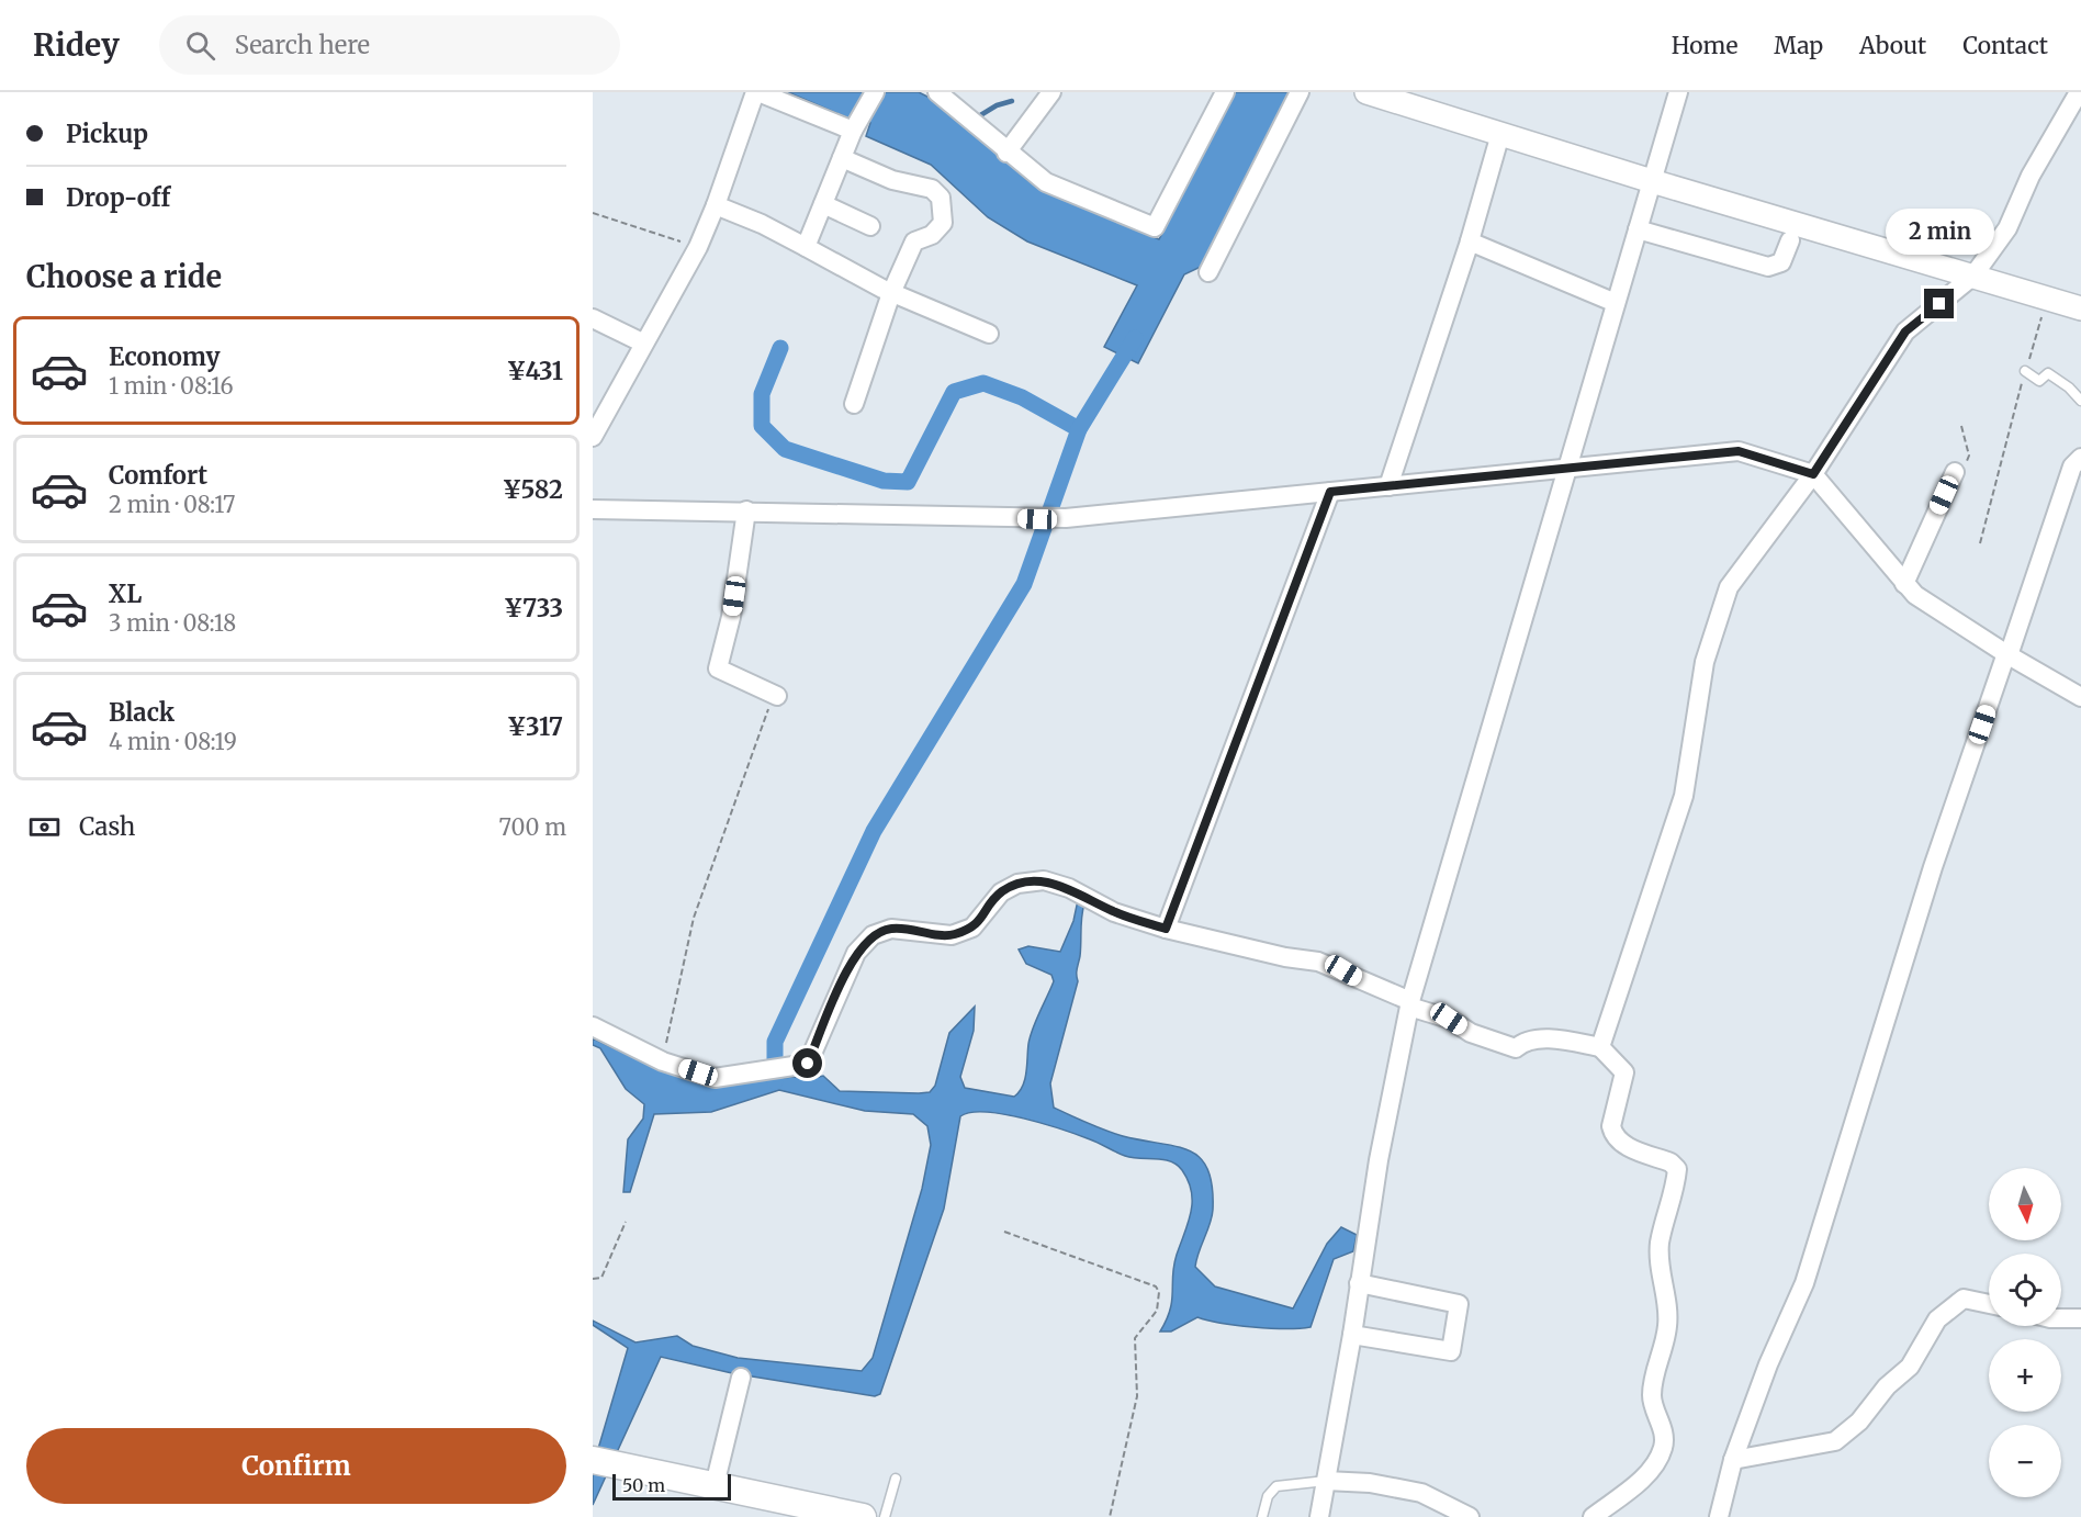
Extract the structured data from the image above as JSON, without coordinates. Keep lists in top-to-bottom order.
{
  "scale_bar": "50 m",
  "north": "bottom",
  "page": {
    "header": "Ridey",
    "search": "Search here",
    "nav": [
      "Home",
      "Map",
      "About",
      "Contact"
    ],
    "banner": ["Pickup", "Drop-off"],
    "bubble": "2 min",
    "heading": "Choose a ride",
    "list": [
      {
        "name": "Economy",
        "note": "1 min · 08:16",
        "value": "¥431"
      },
      {
        "name": "Comfort",
        "note": "2 min · 08:17",
        "value": "¥582"
      },
      {
        "name": "XL",
        "note": "3 min · 08:18",
        "value": "¥733"
      },
      {
        "name": "Black",
        "note": "4 min · 08:19",
        "value": "¥317"
      }
    ],
    "pay": ["Cash", "700 m"],
    "map_buttons": ["+", "−"],
    "buttons": "Confirm",
    "scale": "50 m"
  }
}
